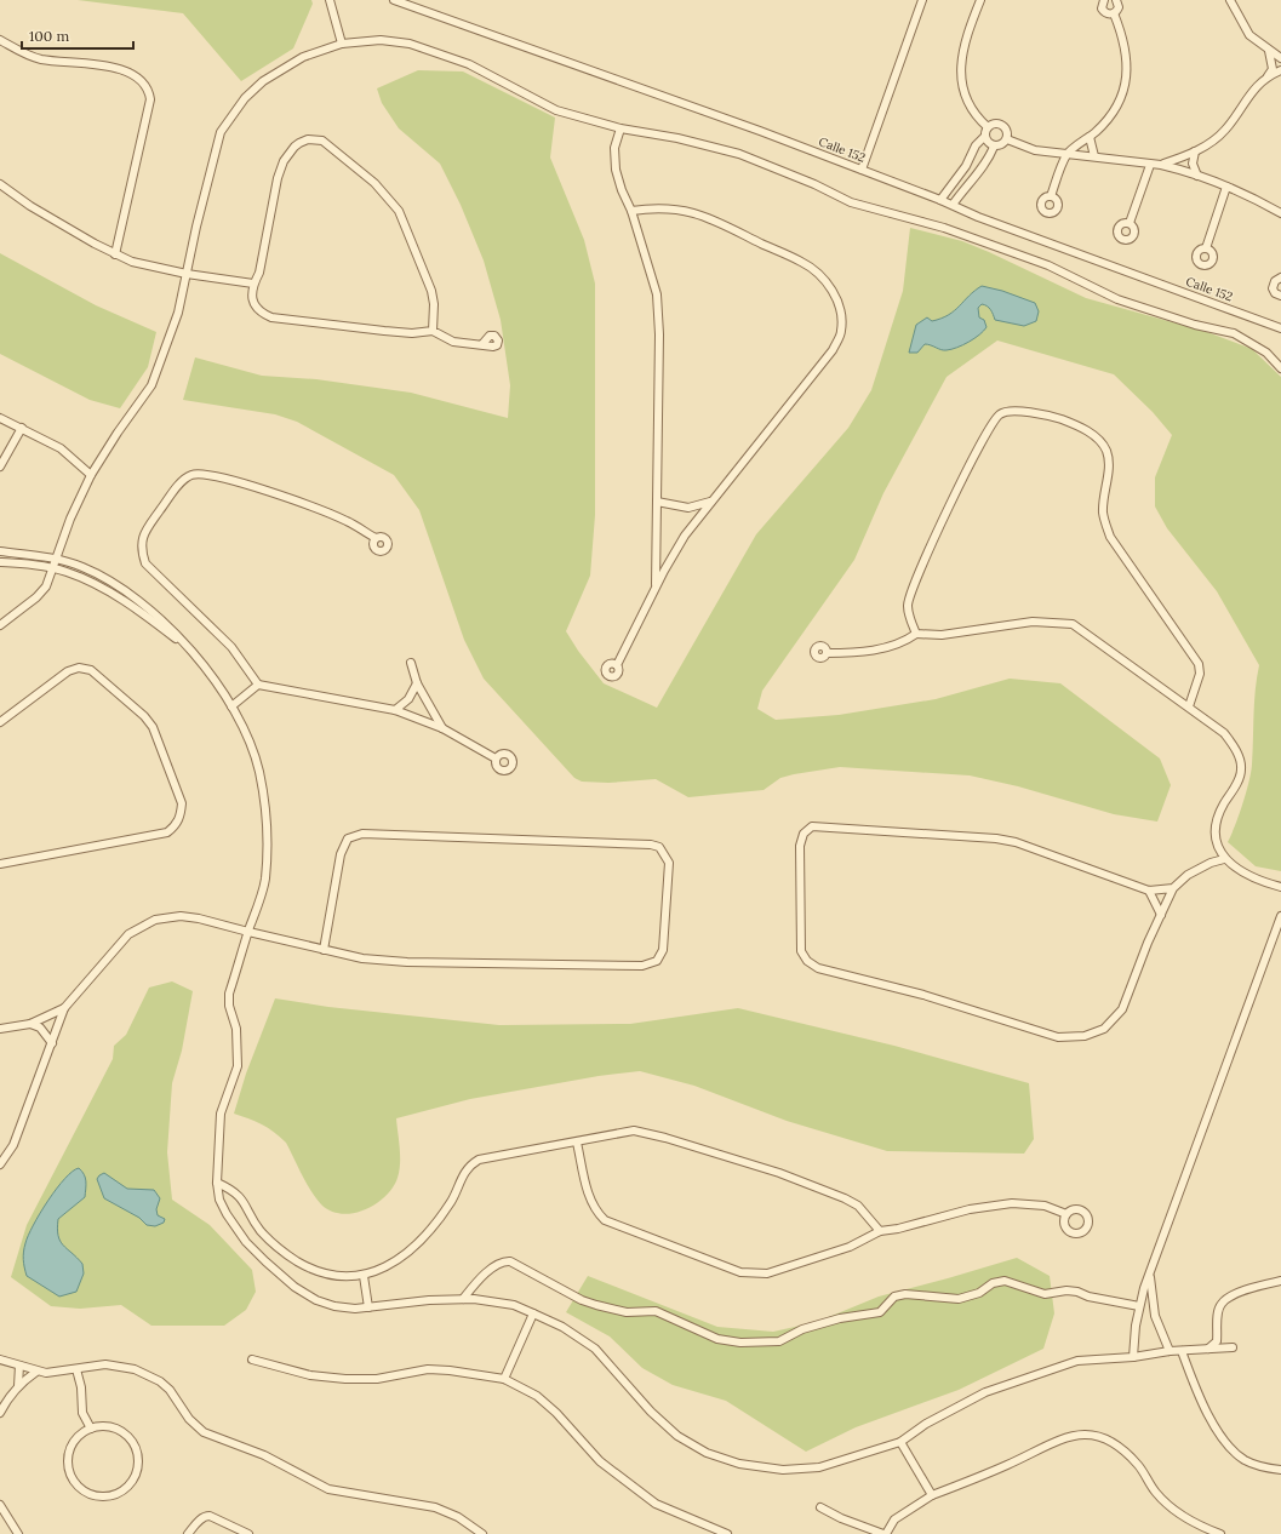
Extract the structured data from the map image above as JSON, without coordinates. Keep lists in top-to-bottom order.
{
  "streets": {
    "street": ["Calle 152"]
  },
  "scale_bar": "100 m"
}
